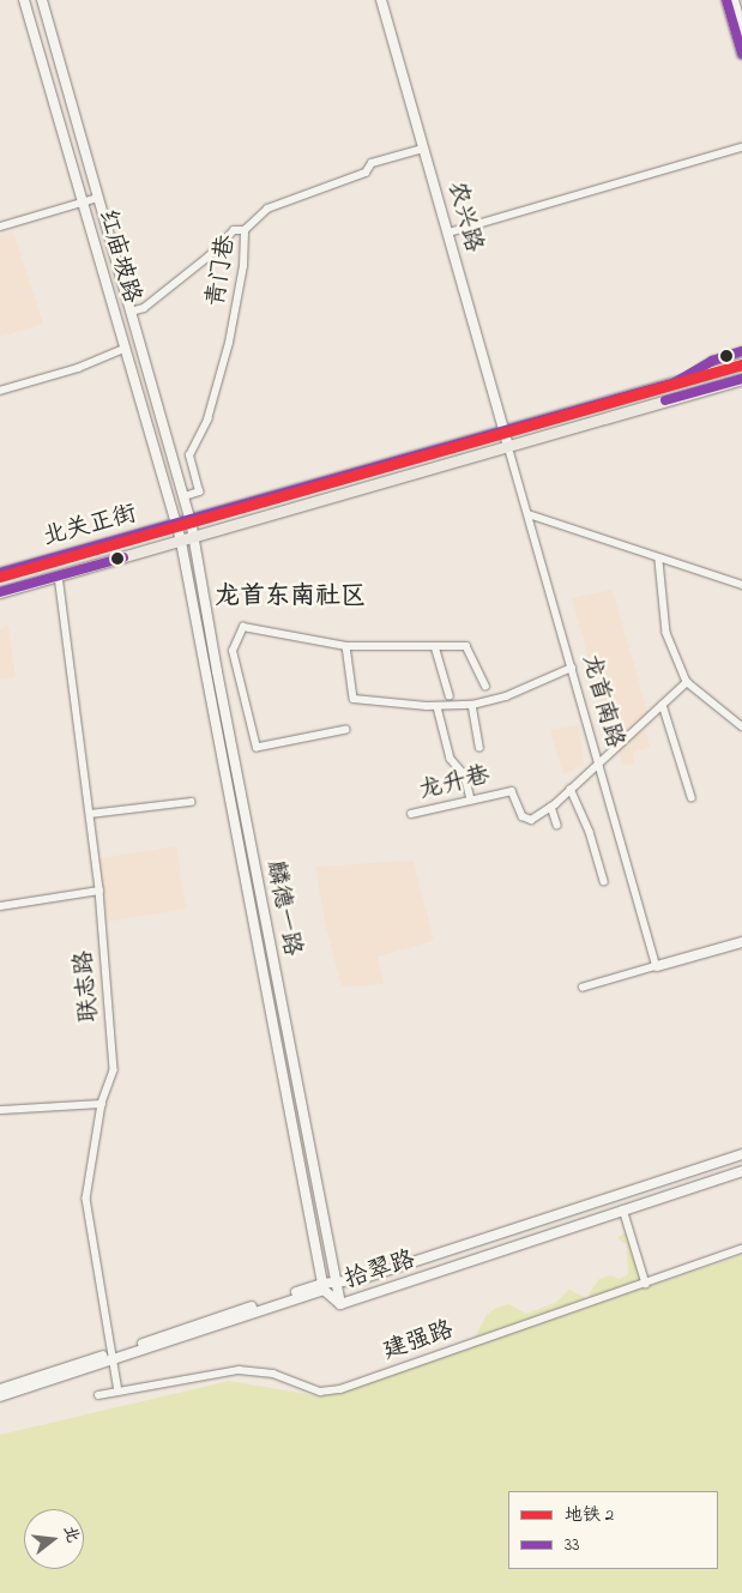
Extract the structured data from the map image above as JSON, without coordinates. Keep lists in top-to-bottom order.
{
  "streets": {
    "main road": [
      "农兴路",
      "红庙坡路",
      "北关正街",
      "麟德一路",
      "拾翠路"
    ],
    "street": [
      "青门巷",
      "龙首南路",
      "龙升巷",
      "联志路",
      "建强路"
    ]
  },
  "crossings": [
    ["农兴路", "青门巷"],
    ["农兴路", "北关正街"],
    ["农兴路", "龙首南路"],
    ["红庙坡路", "青门巷"],
    ["红庙坡路", "北关正街"],
    ["红庙坡路", "麟德一路"],
    ["北关正街", "龙首南路"],
    ["北关正街", "麟德一路"],
    ["北关正街", "联志路"],
    ["龙首南路", "龙升巷"],
    ["麟德一路", "拾翠路"],
    ["联志路", "拾翠路"],
    ["联志路", "建强路"]
  ],
  "districts": ["龙首东南社区"],
  "lines": ["transit line 33", "metro line 2"],
  "legend": ["地铁 2", "33"],
  "north": "right"
}
